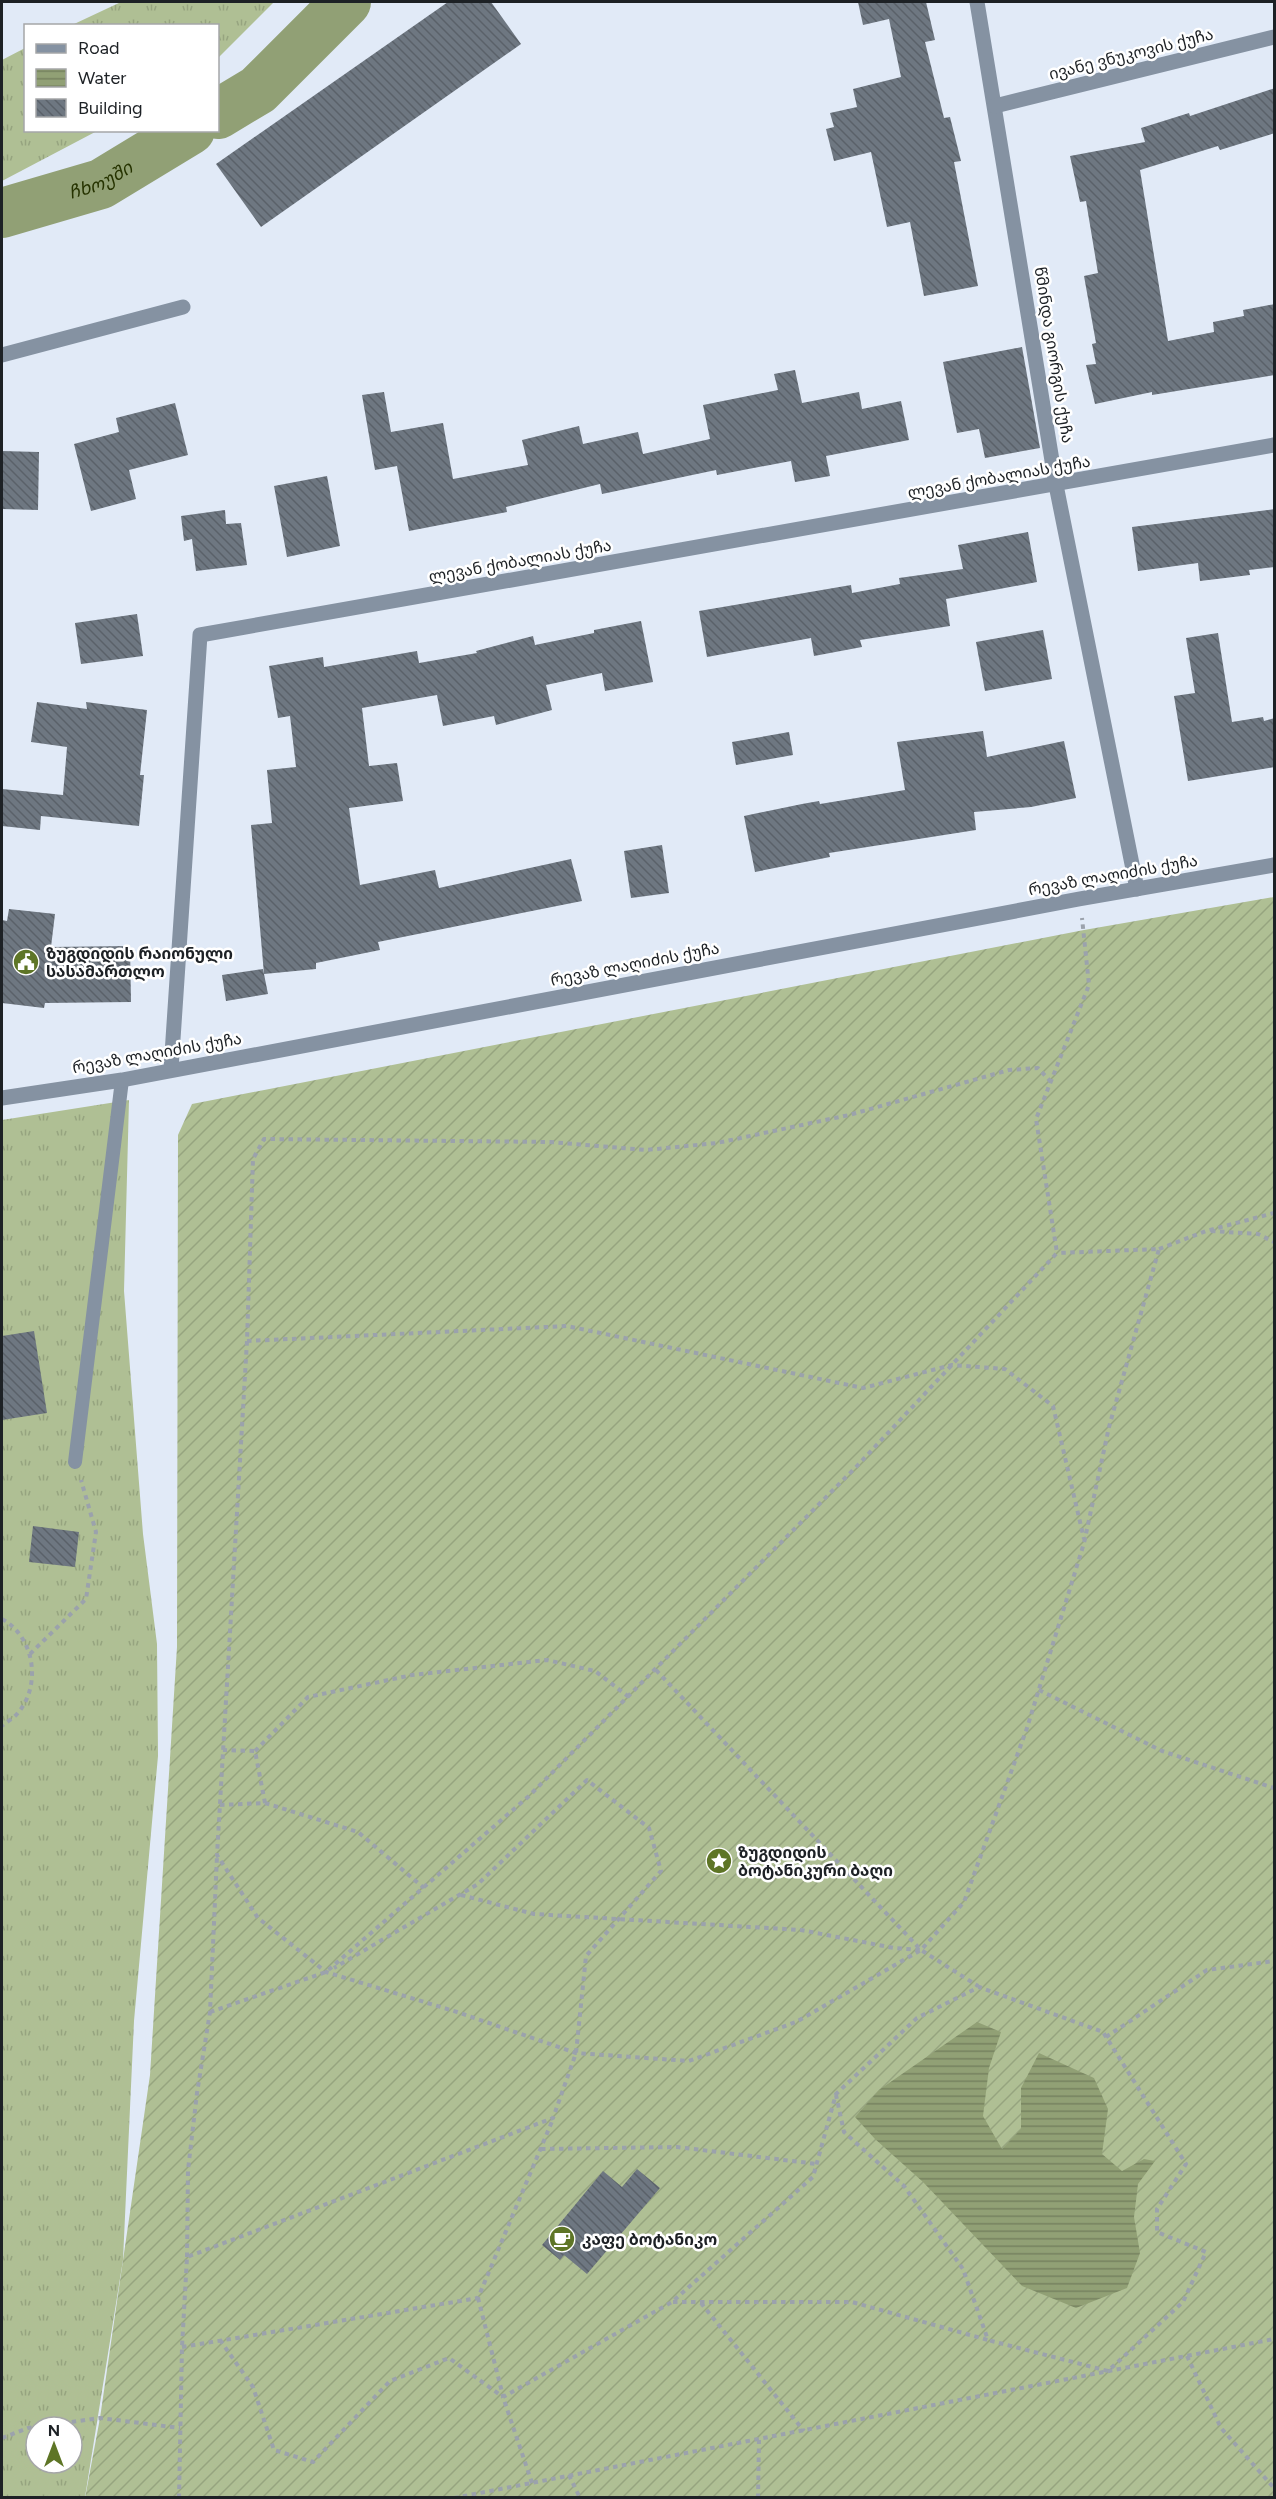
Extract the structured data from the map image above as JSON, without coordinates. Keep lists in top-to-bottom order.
{
  "streets": {
    "street": [
      "ივანე ვნუკოვის ქუჩა",
      "წმინდა გიორგის ქუჩა",
      "ლევან ქობალიას ქუჩა",
      "რევაზ ლაღიძის ქუჩა"
    ]
  },
  "crossings": [
    ["ივანე ვნუკოვის ქუჩა", "წმინდა გიორგის ქუჩა"],
    ["წმინდა გიორგის ქუჩა", "ლევან ქობალიას ქუჩა"],
    ["წმინდა გიორგის ქუჩა", "რევაზ ლაღიძის ქუჩა"],
    ["ლევან ქობალიას ქუჩა", "რევაზ ლაღიძის ქუჩა"]
  ],
  "water": ["ჩხოუში"],
  "places": {
    "public building": ["ზუგდიდის რაიონული სასამართლო"],
    "place": ["ზუგდიდის ბოტანიკური ბაღი"],
    "cafe": ["კაფე ბოტანიკო"]
  },
  "legend": ["Road", "Water", "Building"],
  "north": "top"
}
